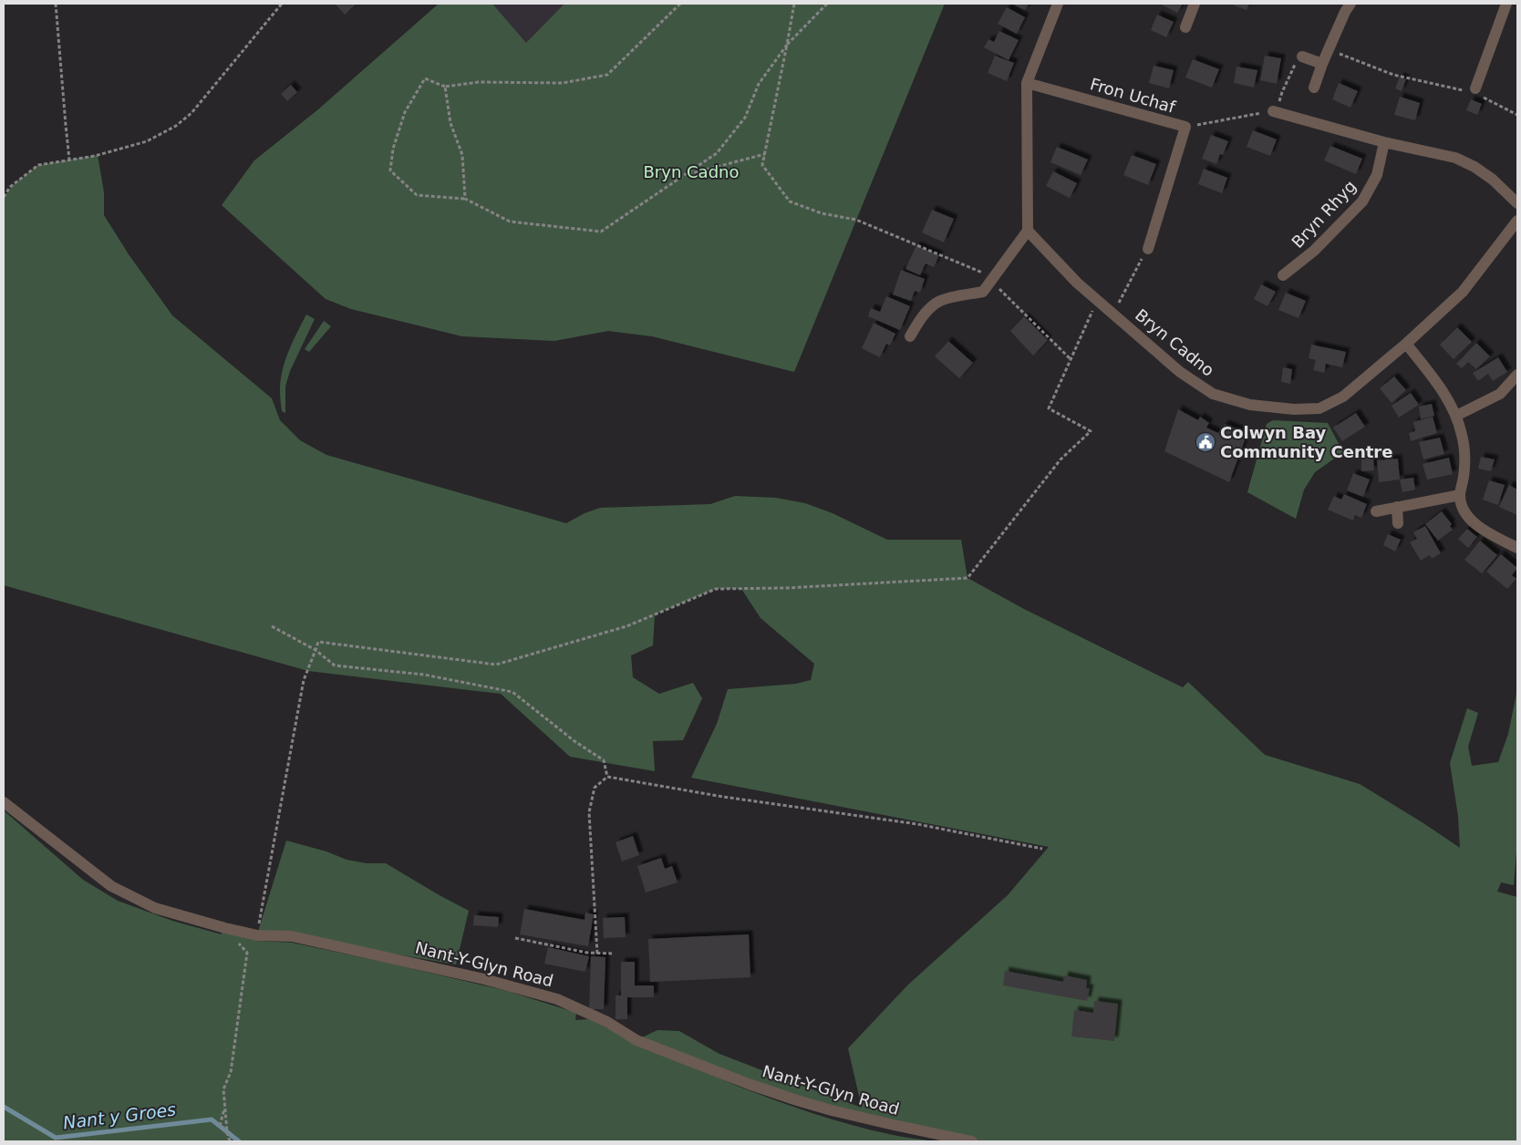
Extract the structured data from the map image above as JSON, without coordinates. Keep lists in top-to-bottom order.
{
  "streets": {
    "street": [
      "Fron Uchaf",
      "Bryn Rhyg",
      "Bryn Cadno",
      "Nant-Y-Glyn Road"
    ]
  },
  "water": ["Nant y Groes"],
  "parks": ["Bryn Cadno"],
  "places": {
    "public building": ["Colwyn Bay Community Centre"]
  }
}
